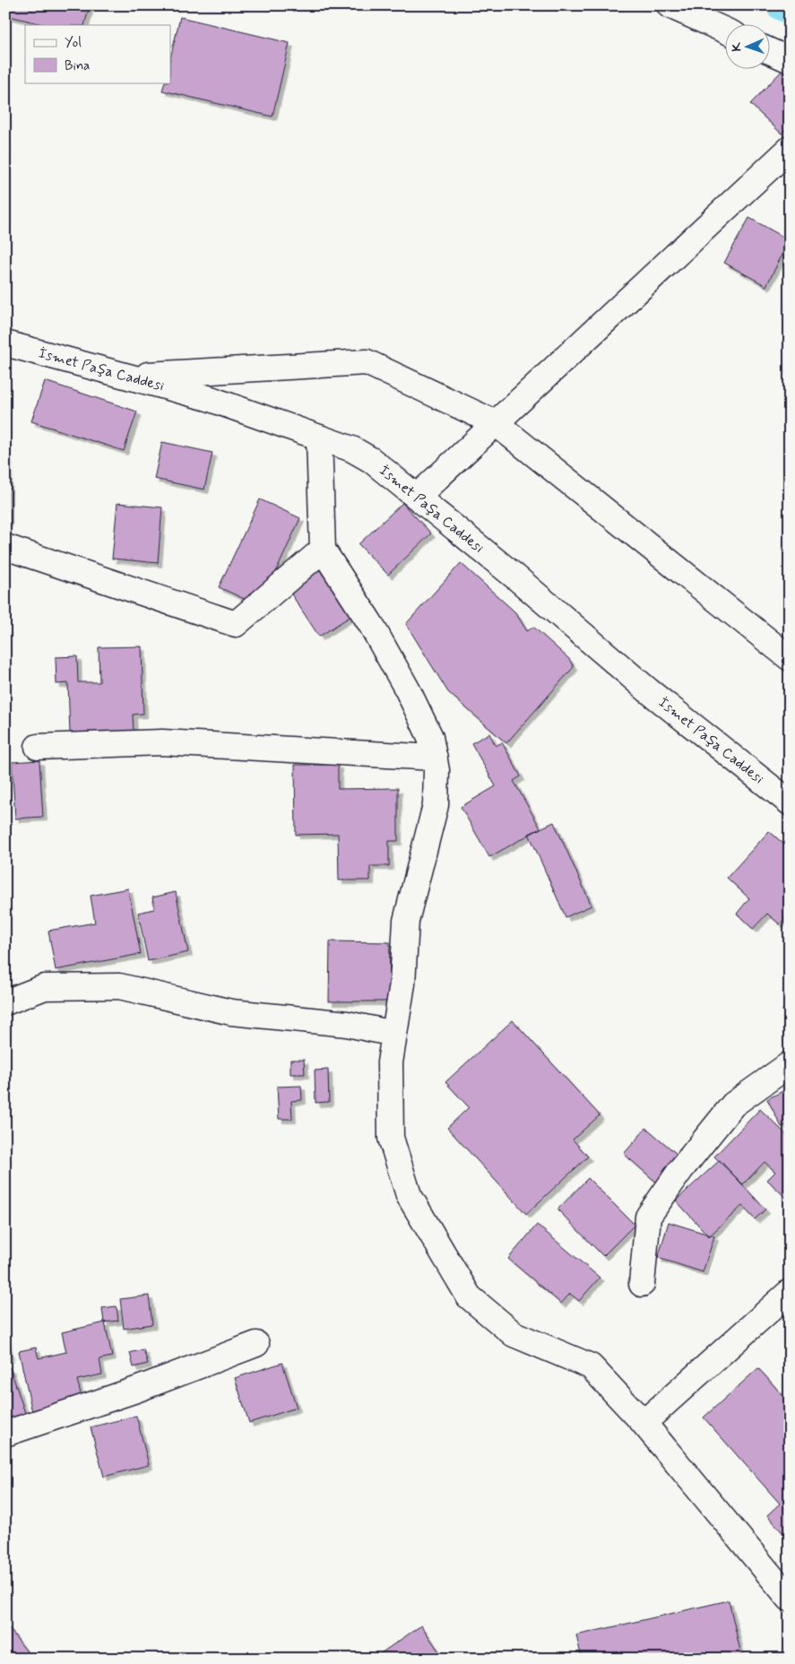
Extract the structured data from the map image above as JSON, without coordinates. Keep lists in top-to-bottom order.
{
  "streets": {
    "street": ["İsmet Paşa Caddesi"]
  },
  "legend": ["Yol", "Bina"],
  "north": "left"
}
